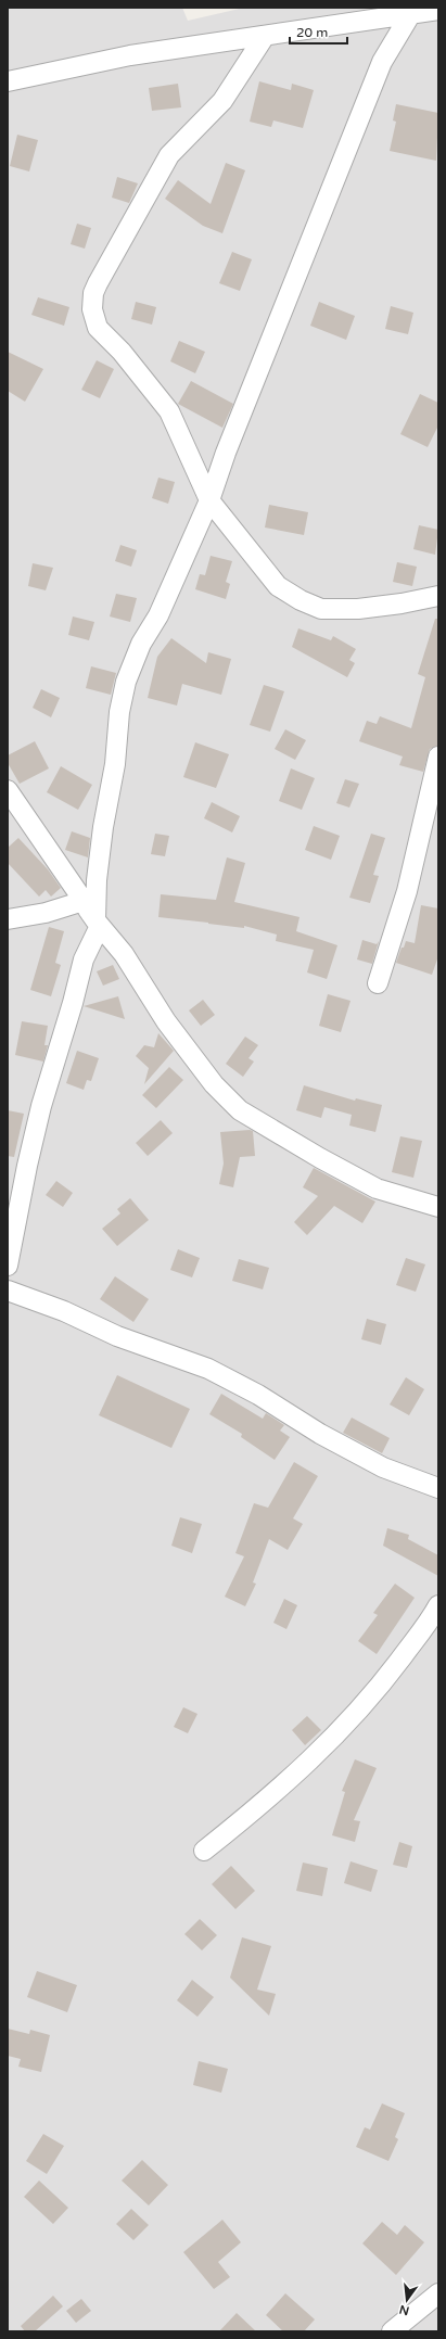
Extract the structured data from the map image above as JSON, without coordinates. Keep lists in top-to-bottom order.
{
  "scale_bar": "20 m",
  "north": "bottom"
}
